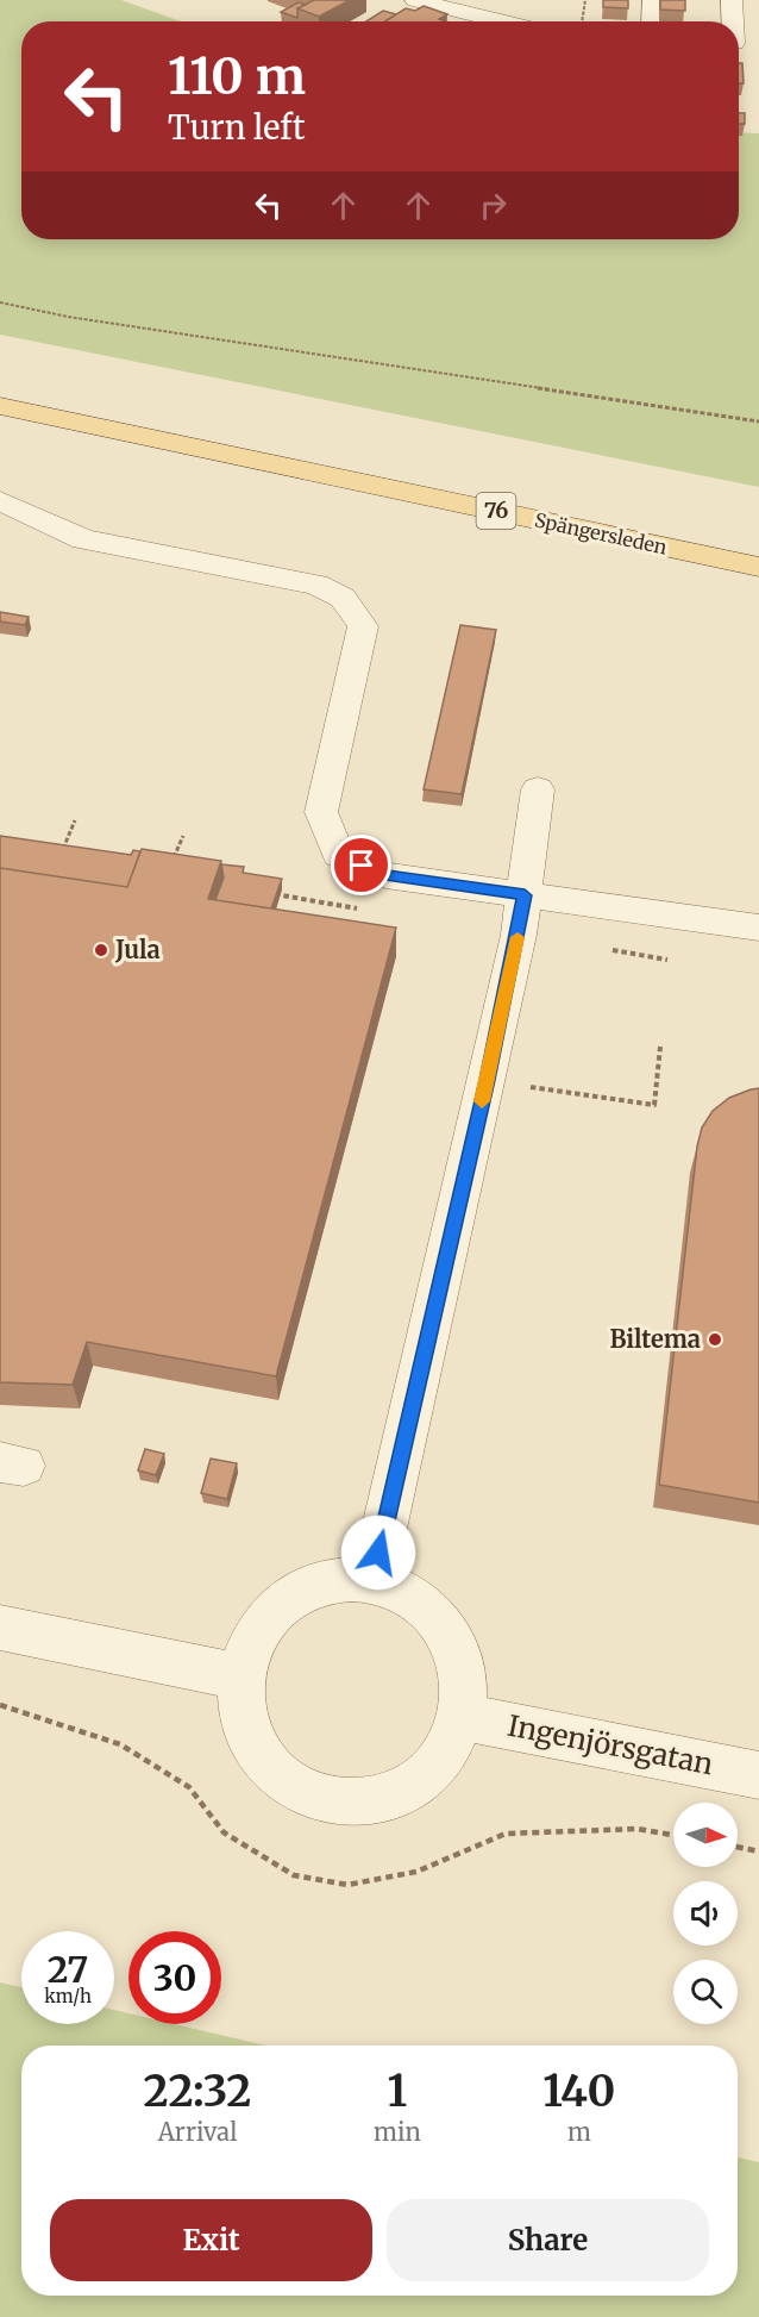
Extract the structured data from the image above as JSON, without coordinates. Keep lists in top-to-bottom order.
{
  "streets": {
    "main road": ["76", "Spängersleden"],
    "street": ["Ingenjörsgatan"]
  },
  "places": ["Jula", "Biltema"],
  "north": "right",
  "page": {
    "turn": ["110 m", "Turn left"],
    "speed": "27 km/h",
    "limit": "30",
    "eta": [
      "22:32",
      "Arrival",
      "1",
      "min",
      "140",
      "m"
    ],
    "buttons": ["Exit", "Share"]
  }
}
